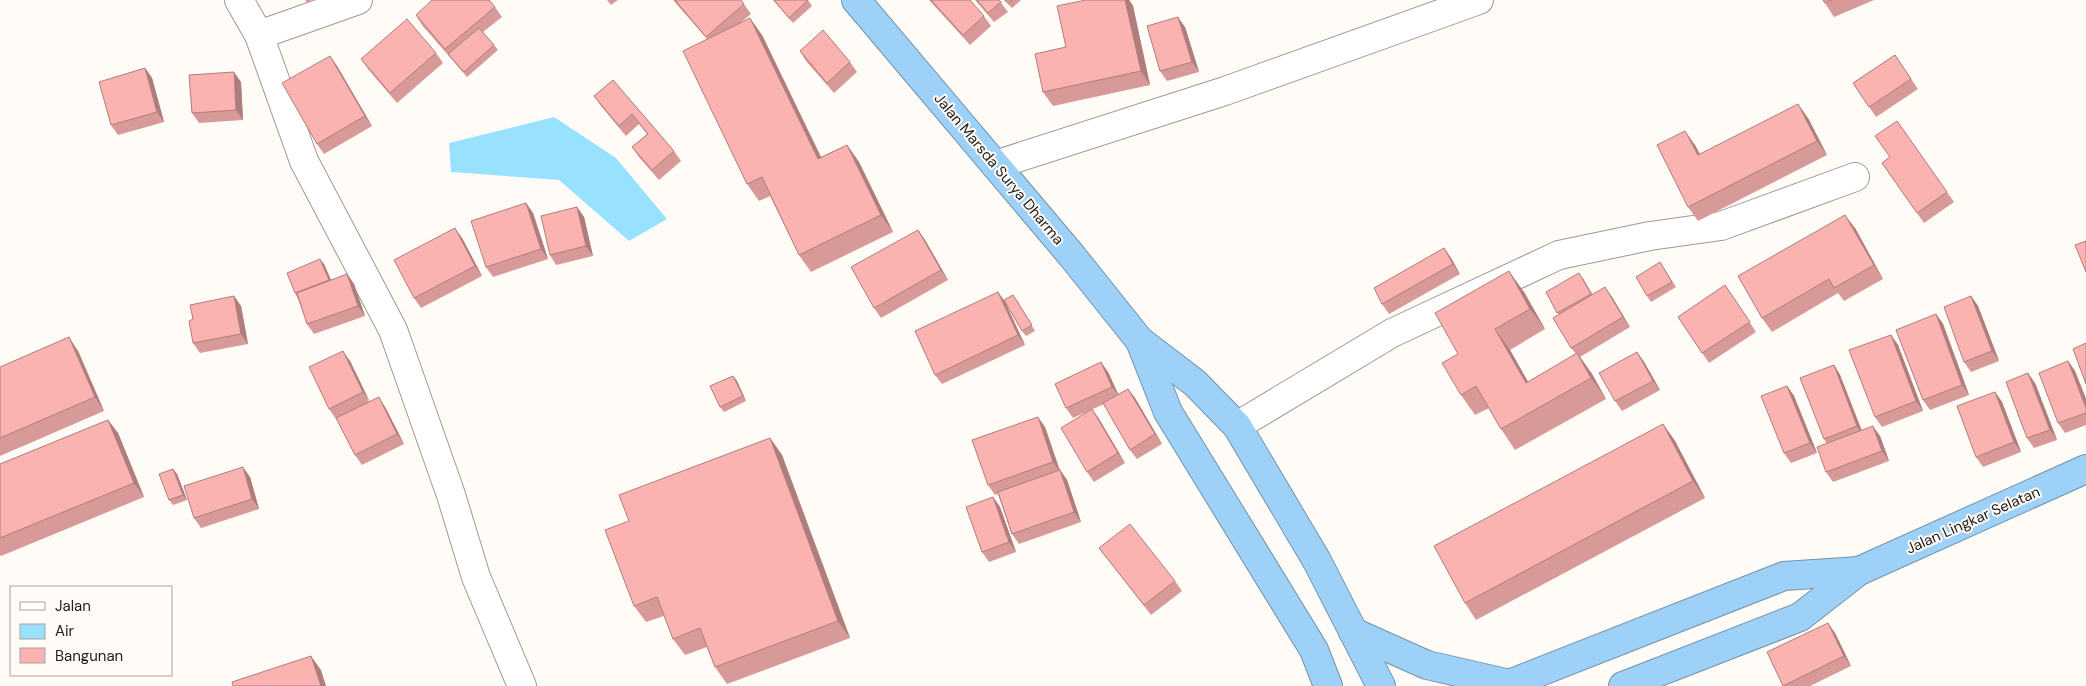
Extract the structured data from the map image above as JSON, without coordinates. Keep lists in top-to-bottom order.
{
  "streets": {
    "highway": ["Jalan Marsda Surya Dharma", "Jalan Lingkar Selatan"]
  },
  "legend": ["Jalan", "Air", "Bangunan"]
}
